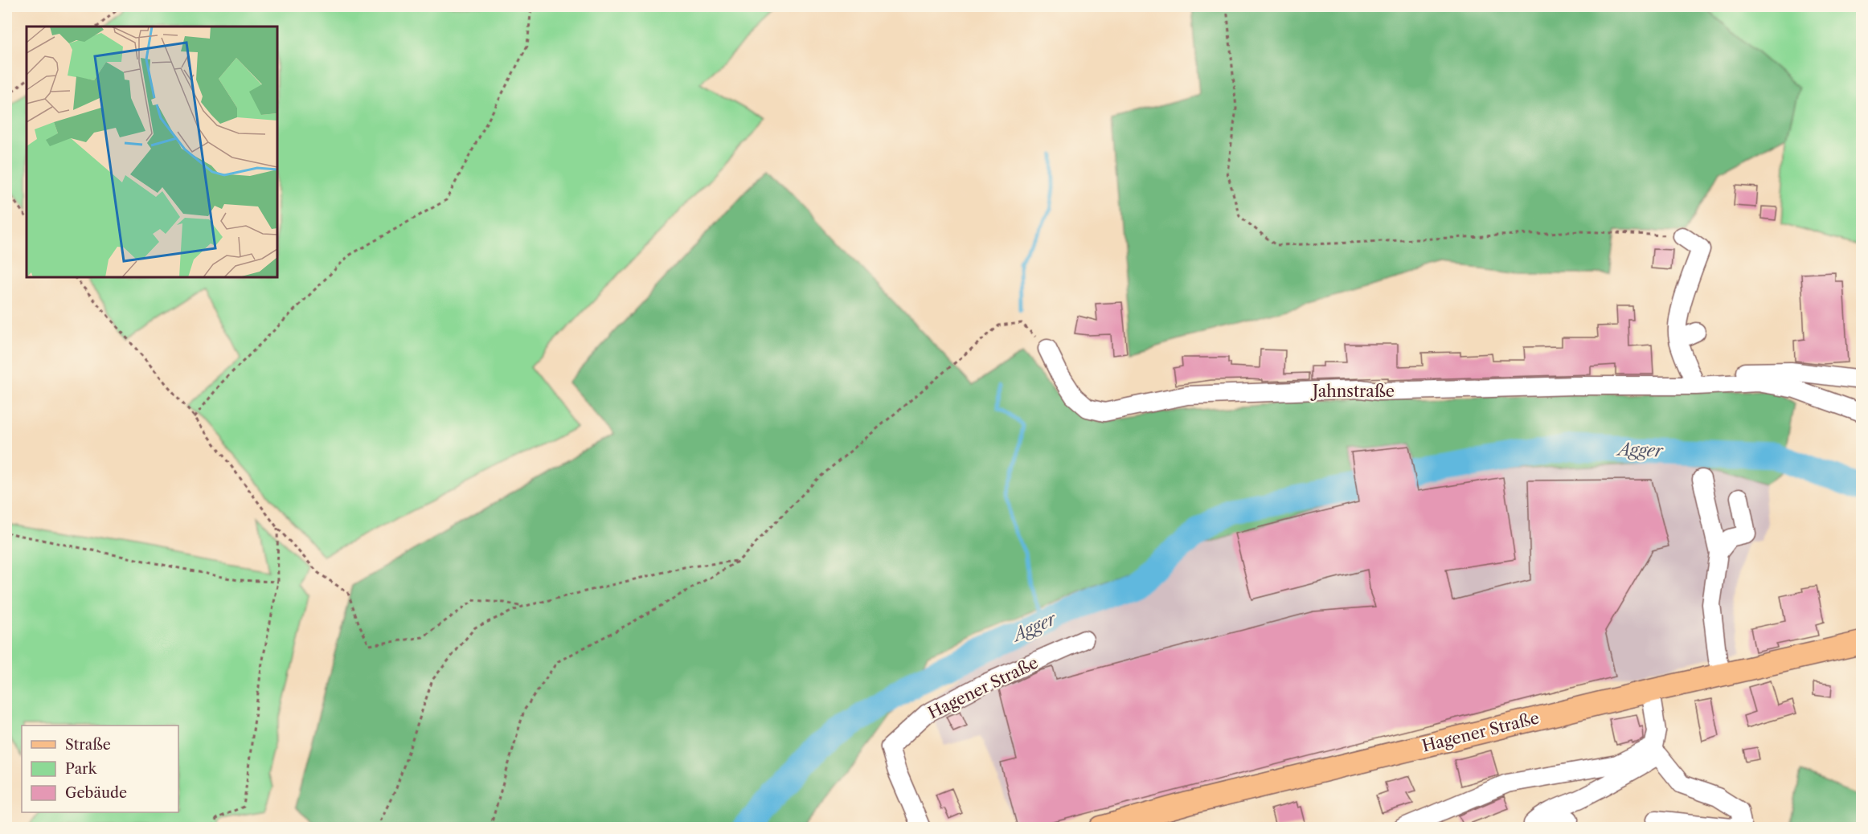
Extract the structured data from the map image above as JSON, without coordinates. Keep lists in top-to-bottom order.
{
  "streets": {
    "main road": ["Hagener Straße"],
    "street": ["Jahnstraße"]
  },
  "water": ["Agger"],
  "legend": ["Straße", "Park", "Gebäude"]
}
